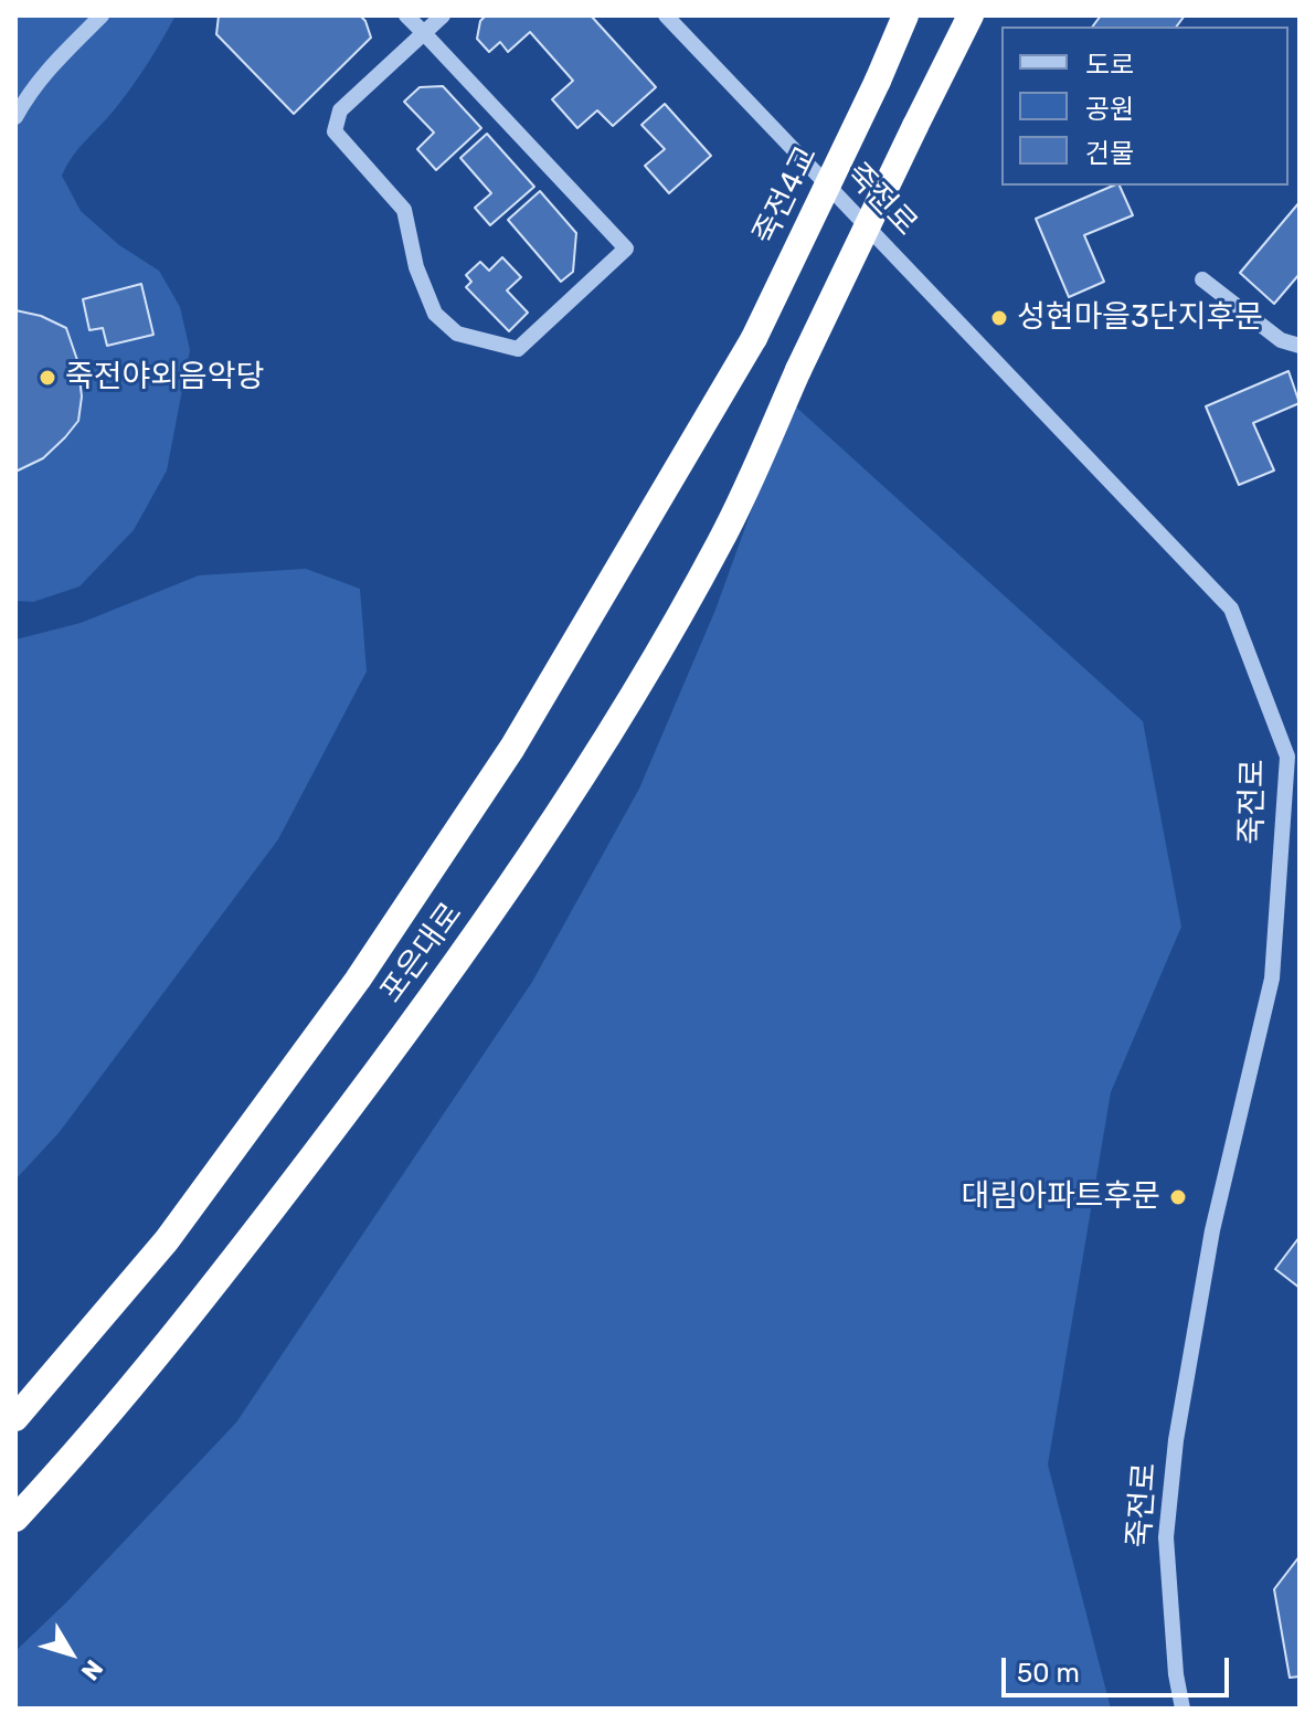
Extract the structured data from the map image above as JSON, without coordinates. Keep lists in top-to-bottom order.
{
  "streets": {
    "highway": ["죽전4교", "포은대로"],
    "street": ["죽전로"]
  },
  "crossings": [
    ["죽전4교", "포은대로"]
  ],
  "places": ["성현마을3단지후문", "죽전야외음악당", "대림아파트후문"],
  "legend": ["도로", "공원", "건물"],
  "scale_bar": "50 m",
  "north": "bottom right"
}
